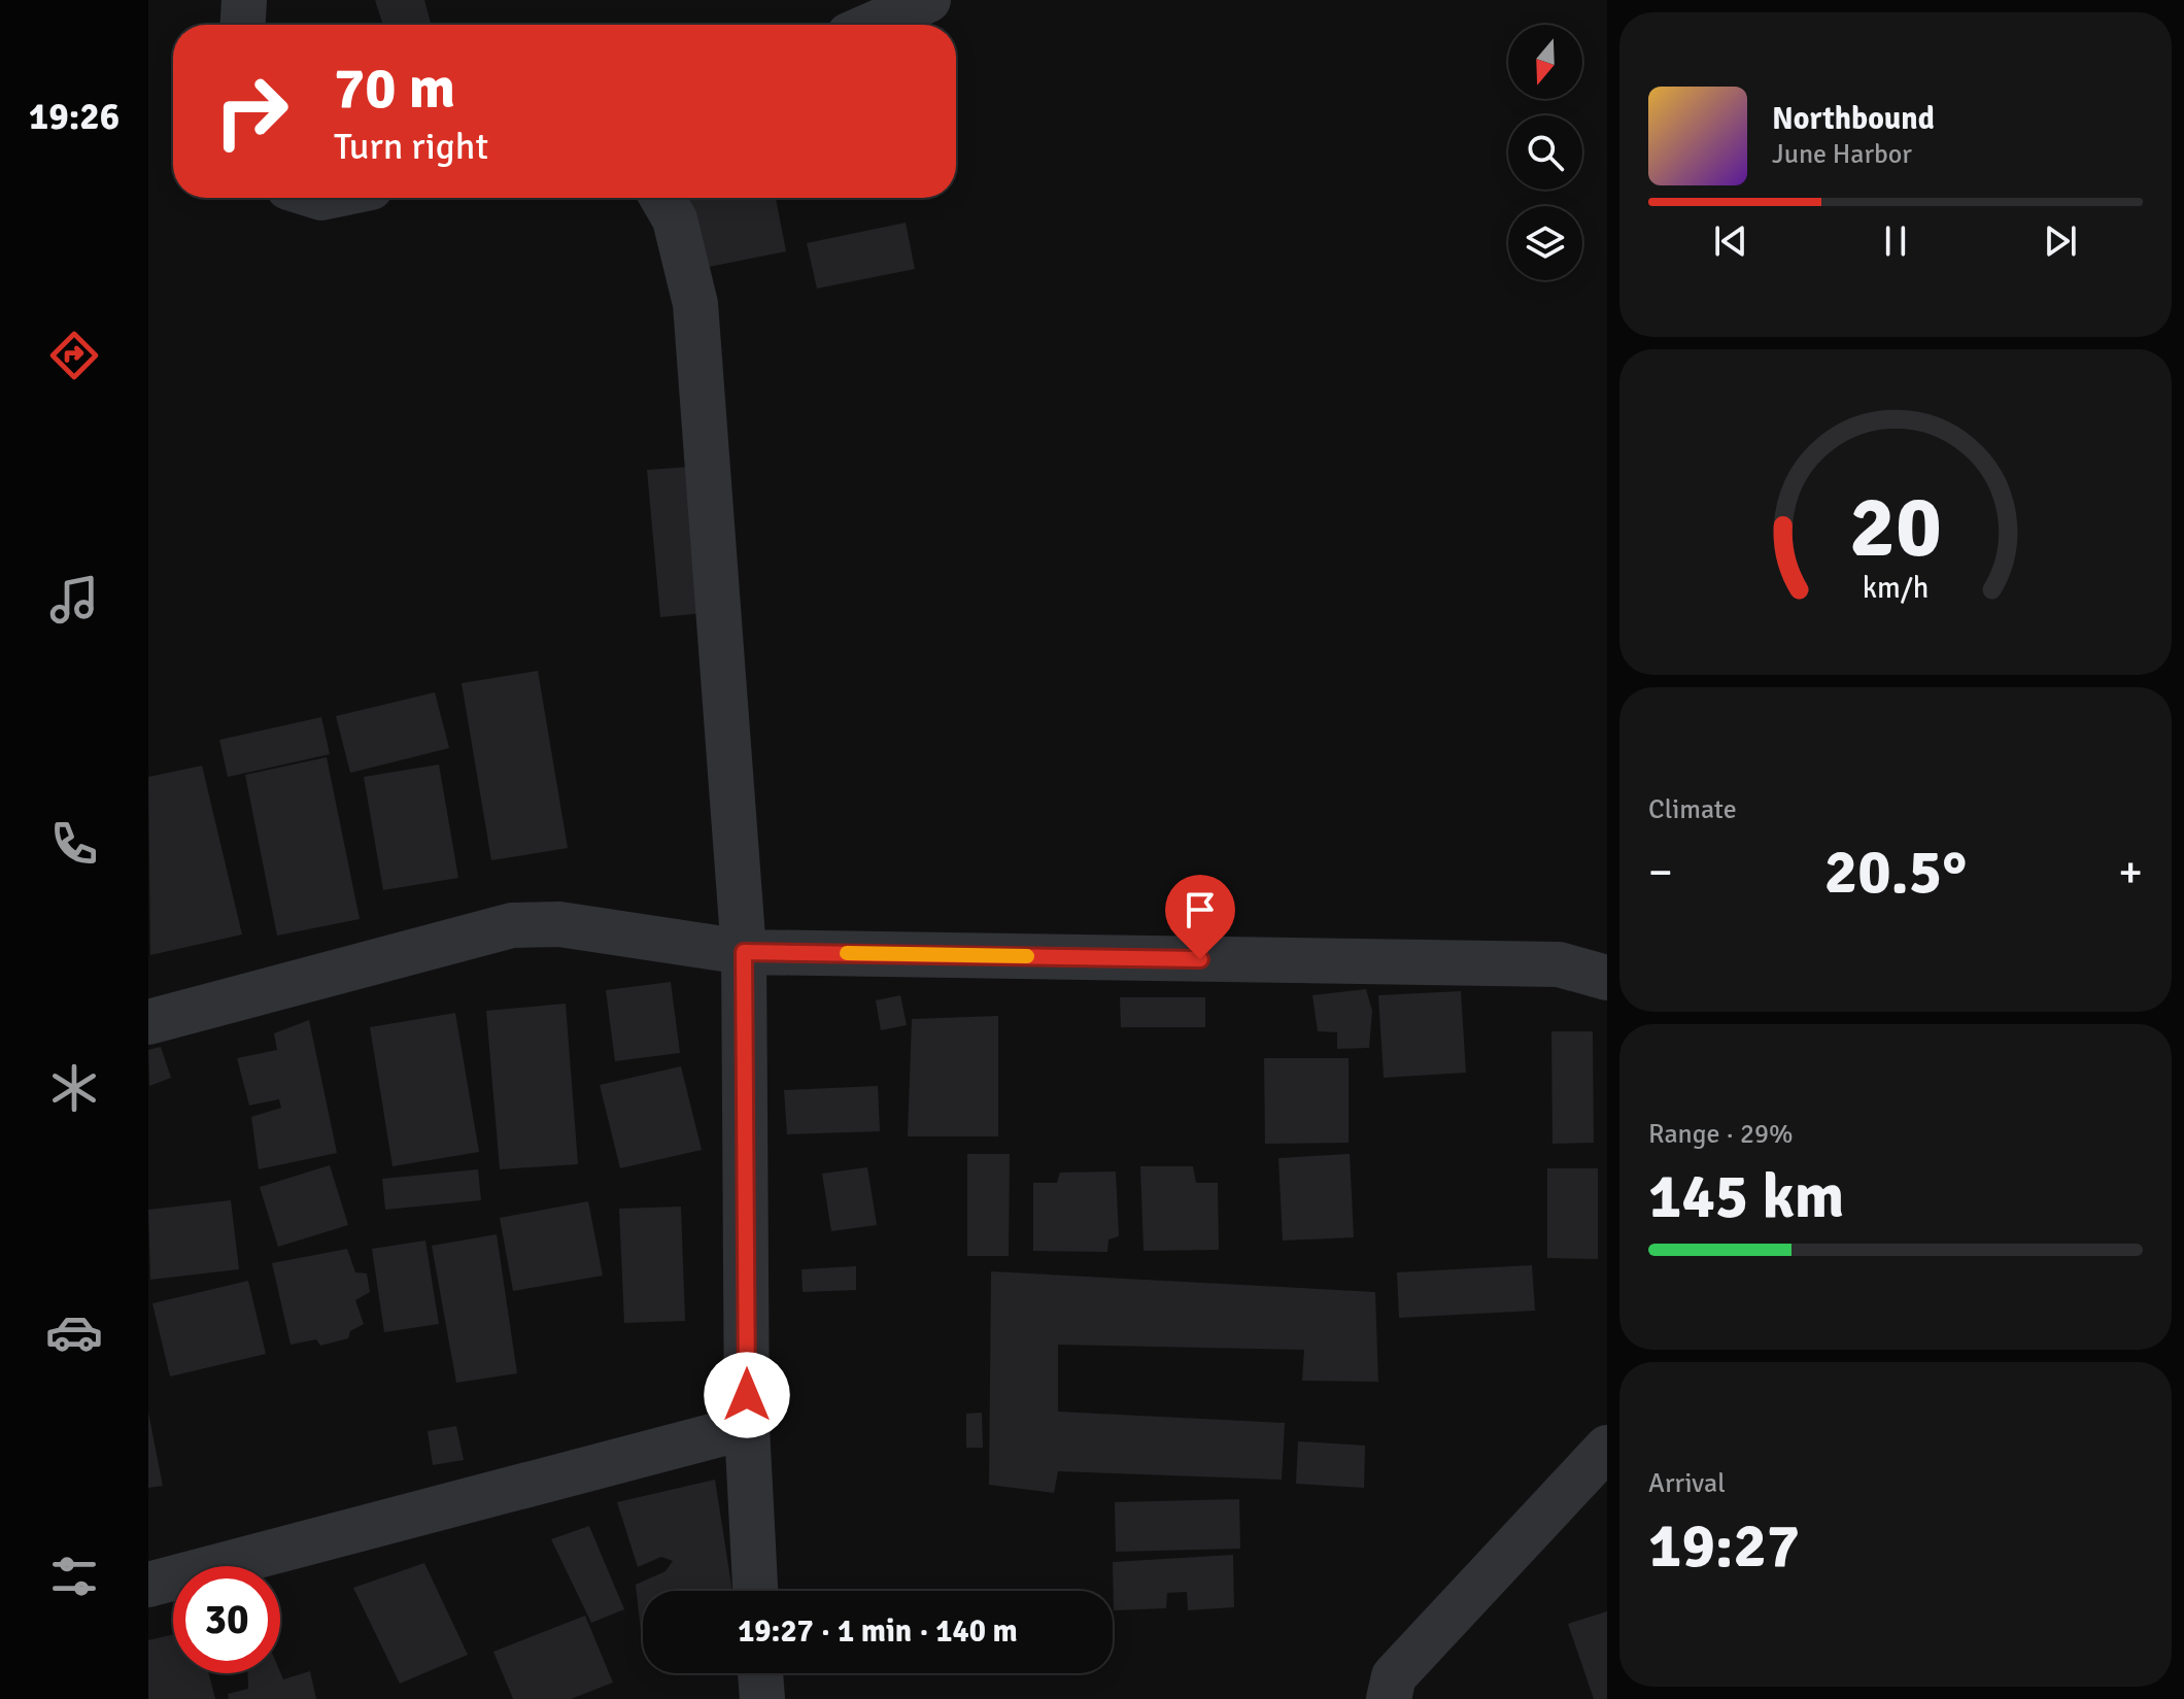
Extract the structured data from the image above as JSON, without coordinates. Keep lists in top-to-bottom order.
{
  "north": "bottom",
  "page": {
    "tabs": "19:26",
    "turn": ["70 m", "Turn right"],
    "song": ["Northbound", "June Harbor"],
    "tile": [
      "Climate",
      ["Range · 29%", "145 km"],
      ["Arrival", "19:27"]
    ],
    "heat": ["−", "20.5°", "+"],
    "limit": "30",
    "trip": "19:27 · 1 min · 140 m",
    "gauge": ["20", "km/h"]
  }
}
